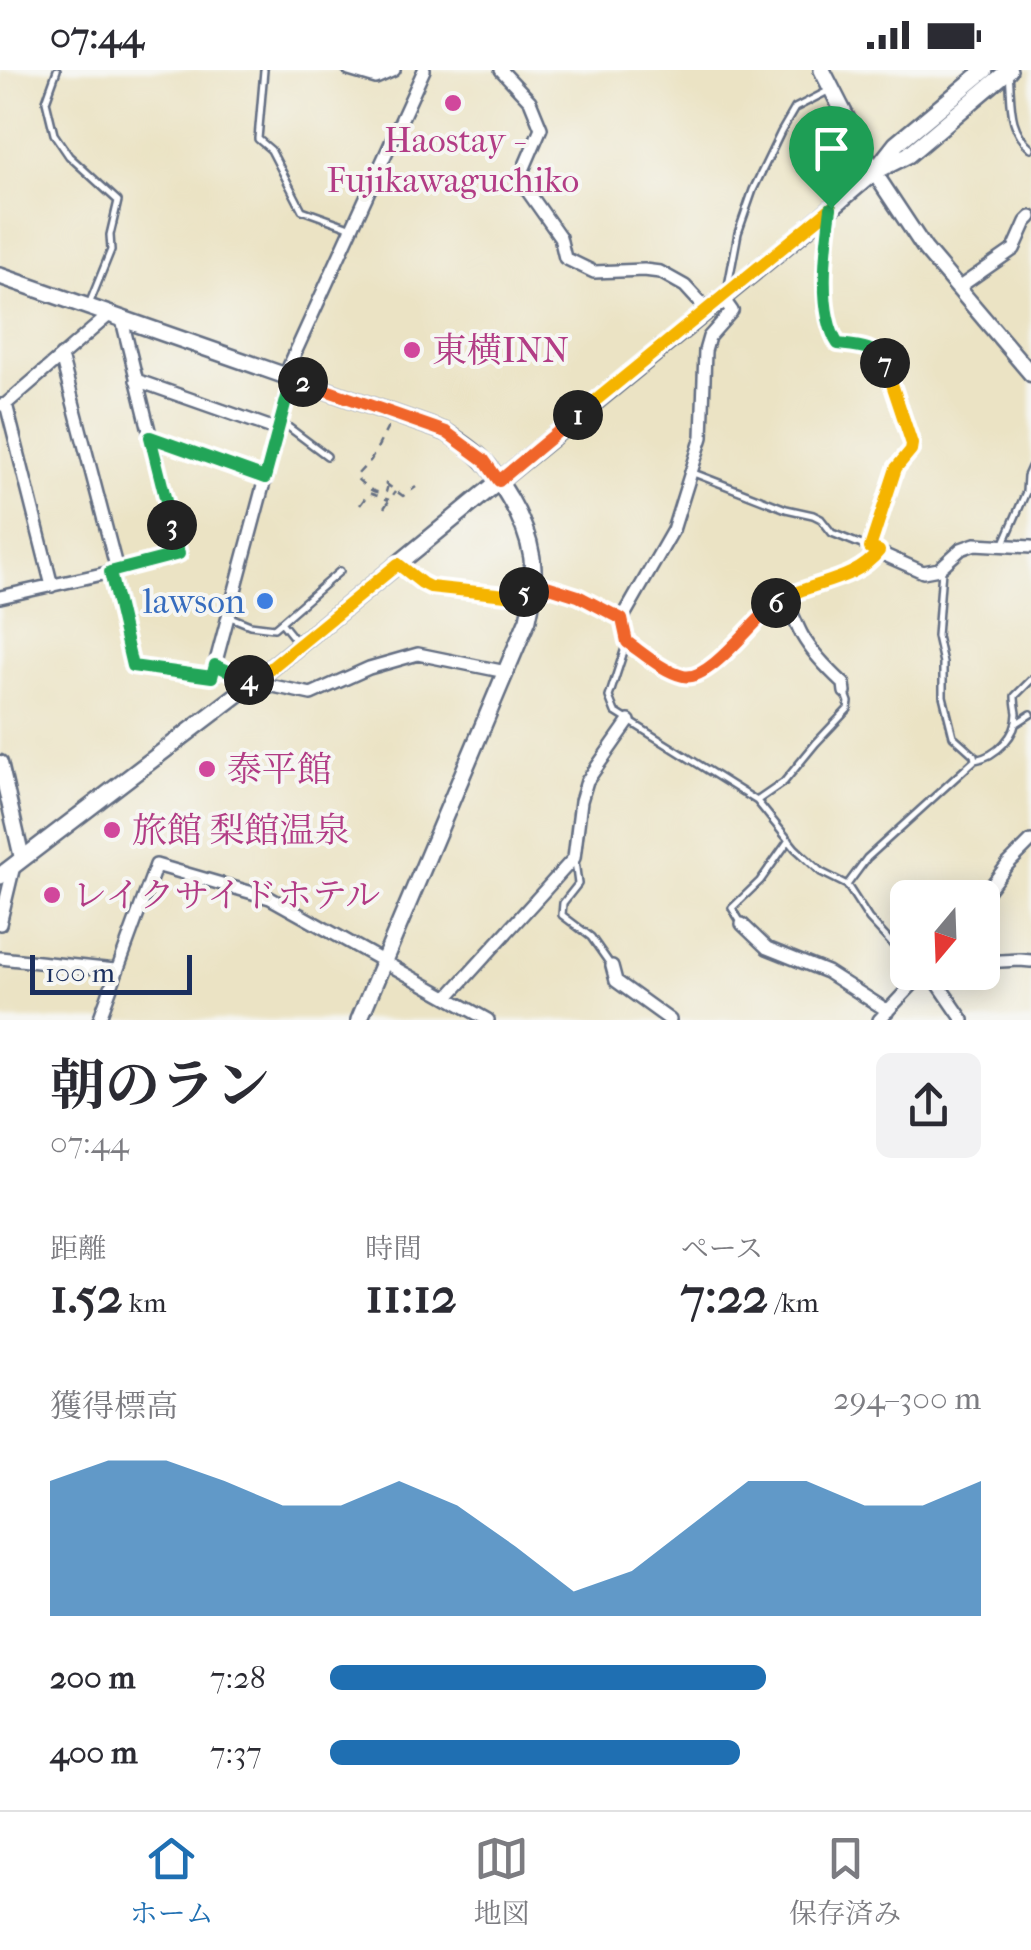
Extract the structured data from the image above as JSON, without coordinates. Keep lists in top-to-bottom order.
{
  "places": [
    "Haostay - Fujikawaguchiko",
    "東横INN",
    "lawson",
    "泰平館",
    "旅館 梨館温泉",
    "レイクサイドホテル"
  ],
  "scale_bar": "100 m",
  "north": "bottom",
  "page": {
    "status": "07:44",
    "pins": [
      "7",
      "2",
      "1",
      "3",
      "5",
      "6",
      "4"
    ],
    "scale": "100 m",
    "heading": ["朝のラン", "07:44"],
    "stats": [
      ["距離", "1.52 km"],
      ["時間", "11:12"],
      ["ペース", "7:22 /km"]
    ],
    "chart": ["獲得標高", "294–300 m"],
    "list": [
      {
        "name": "200 m",
        "note": "7:28"
      },
      {
        "name": "400 m",
        "note": "7:37"
      }
    ],
    "tabs": ["ホーム", "地図", "保存済み"]
  }
}
